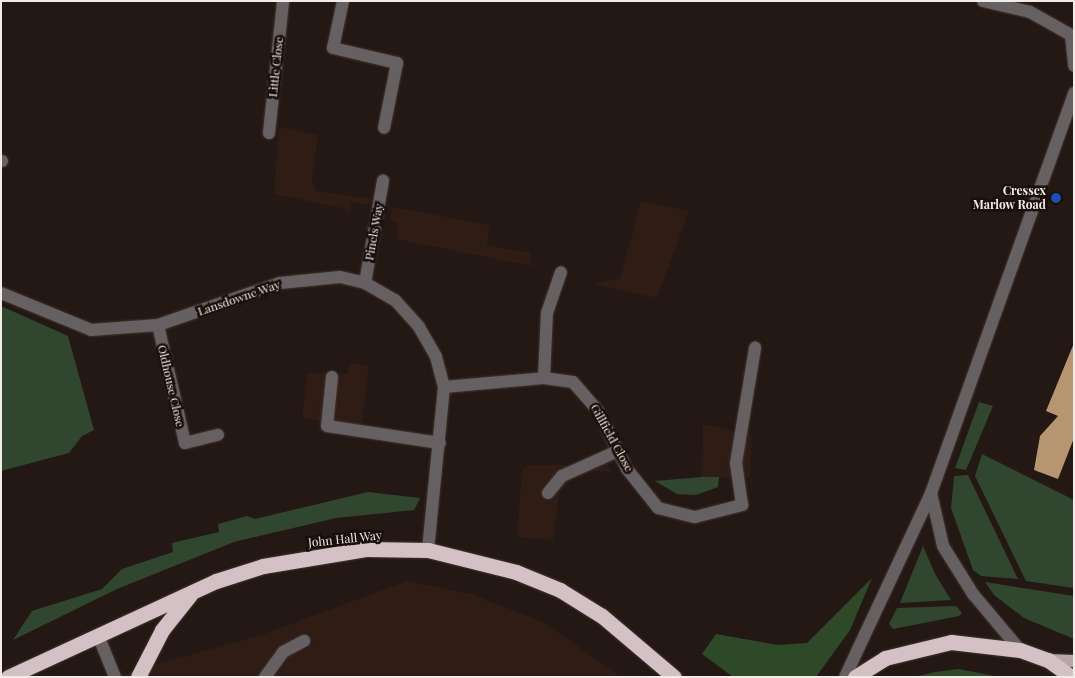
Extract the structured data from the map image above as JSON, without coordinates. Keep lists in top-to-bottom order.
{
  "streets": {
    "highway": ["John Hall Way"],
    "street": [
      "Little Close",
      "Pinels Way",
      "Lansdowne Way",
      "Oldhouse Close",
      "Gillfield Close"
    ]
  },
  "crossings": [
    ["Pinels Way", "Lansdowne Way"],
    ["Lansdowne Way", "Oldhouse Close"],
    ["Lansdowne Way", "Gillfield Close"],
    ["Lansdowne Way", "John Hall Way"]
  ],
  "places": ["Cressex Marlow Road"]
}
